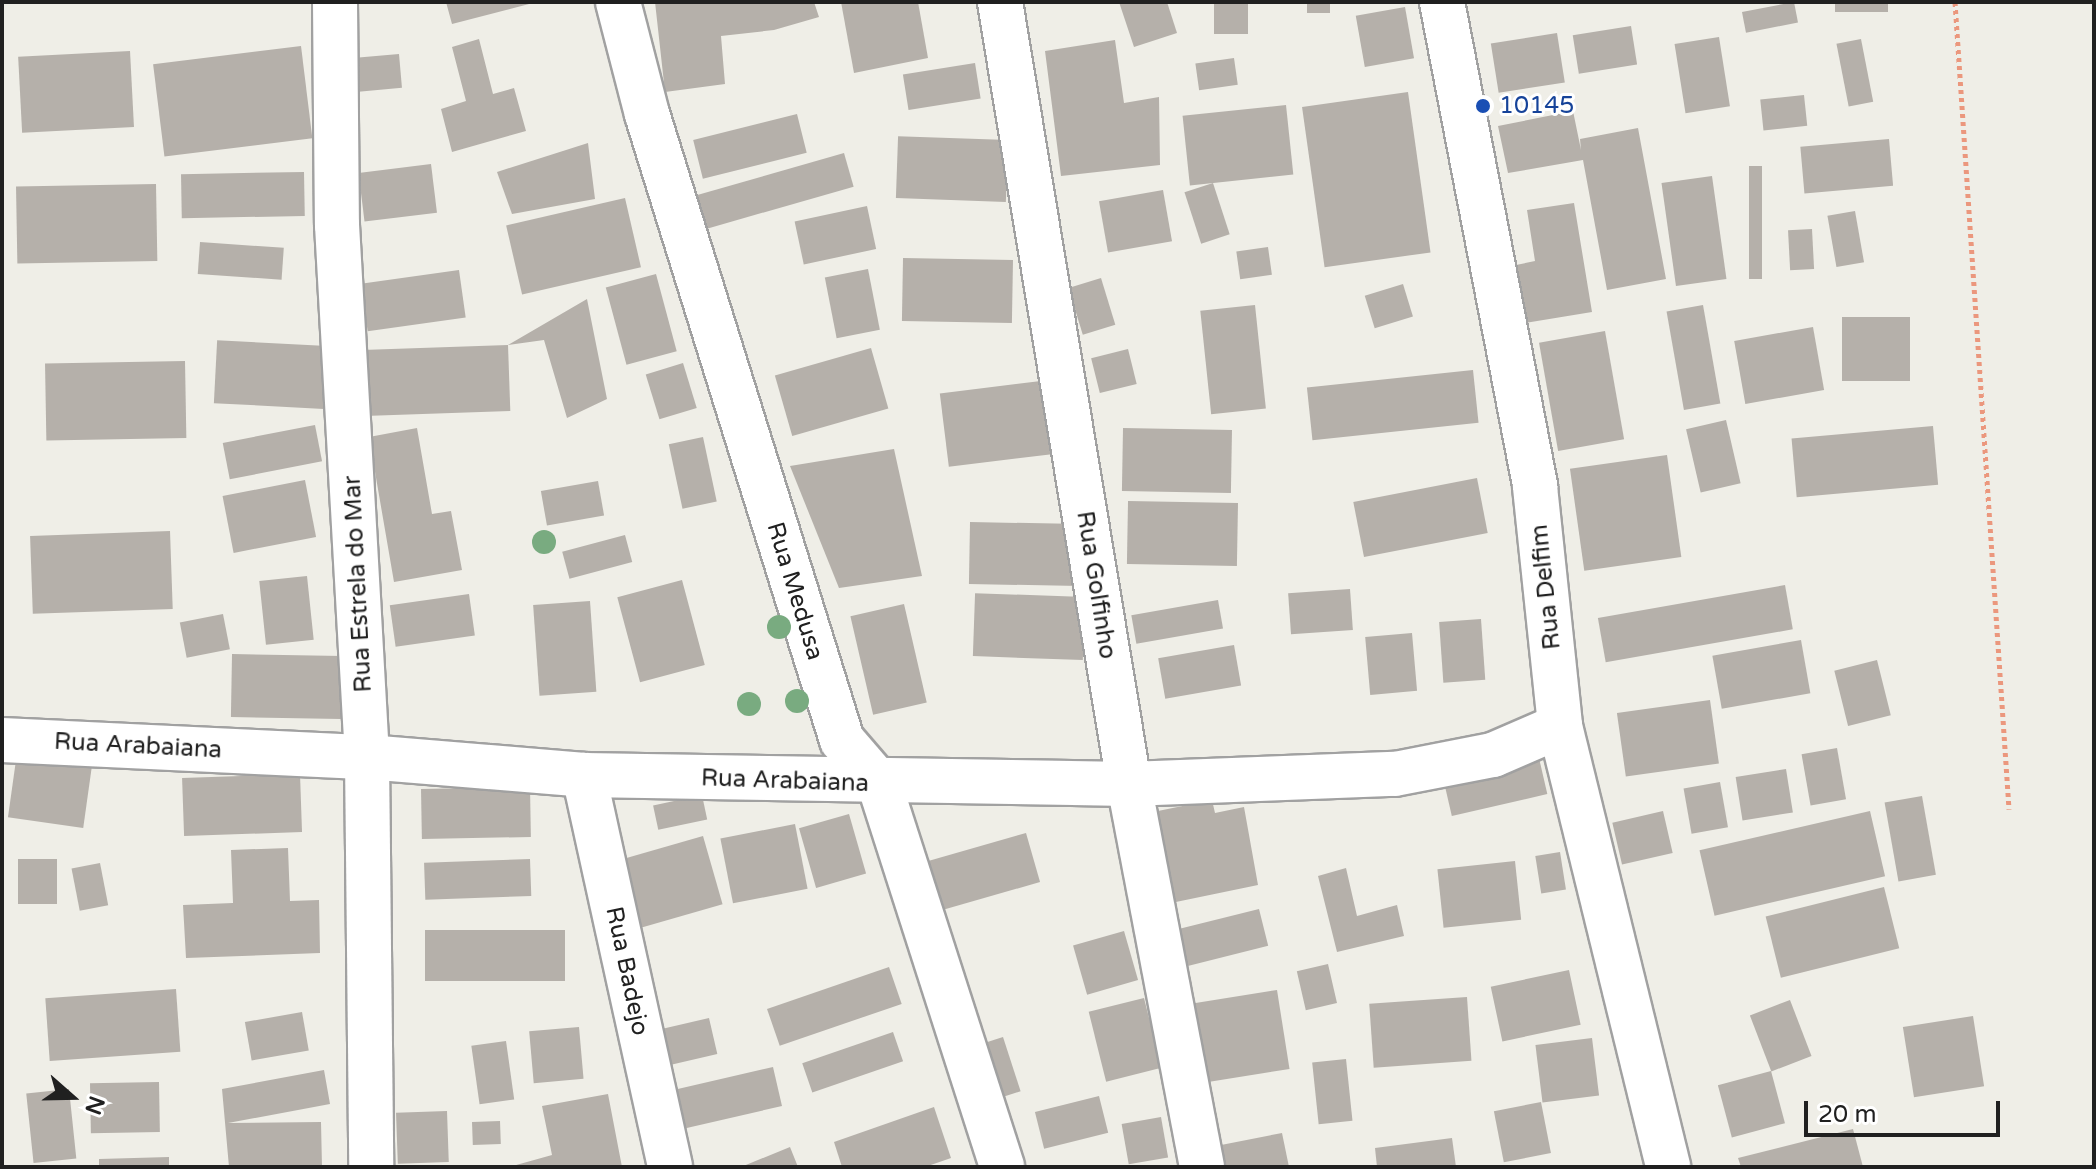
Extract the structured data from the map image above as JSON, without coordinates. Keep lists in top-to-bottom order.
{
  "streets": {
    "street": [
      "Rua Estrela do Mar",
      "Rua Golfinho",
      "Rua Delfim",
      "Rua Medusa",
      "Rua Arabaiana",
      "Rua Badejo"
    ]
  },
  "crossings": [
    ["Rua Estrela do Mar", "Rua Arabaiana"],
    ["Rua Golfinho", "Rua Arabaiana"],
    ["Rua Delfim", "Rua Arabaiana"],
    ["Rua Medusa", "Rua Arabaiana"],
    ["Rua Arabaiana", "Rua Badejo"]
  ],
  "places": ["10145"],
  "scale_bar": "20 m",
  "north": "right"
}
